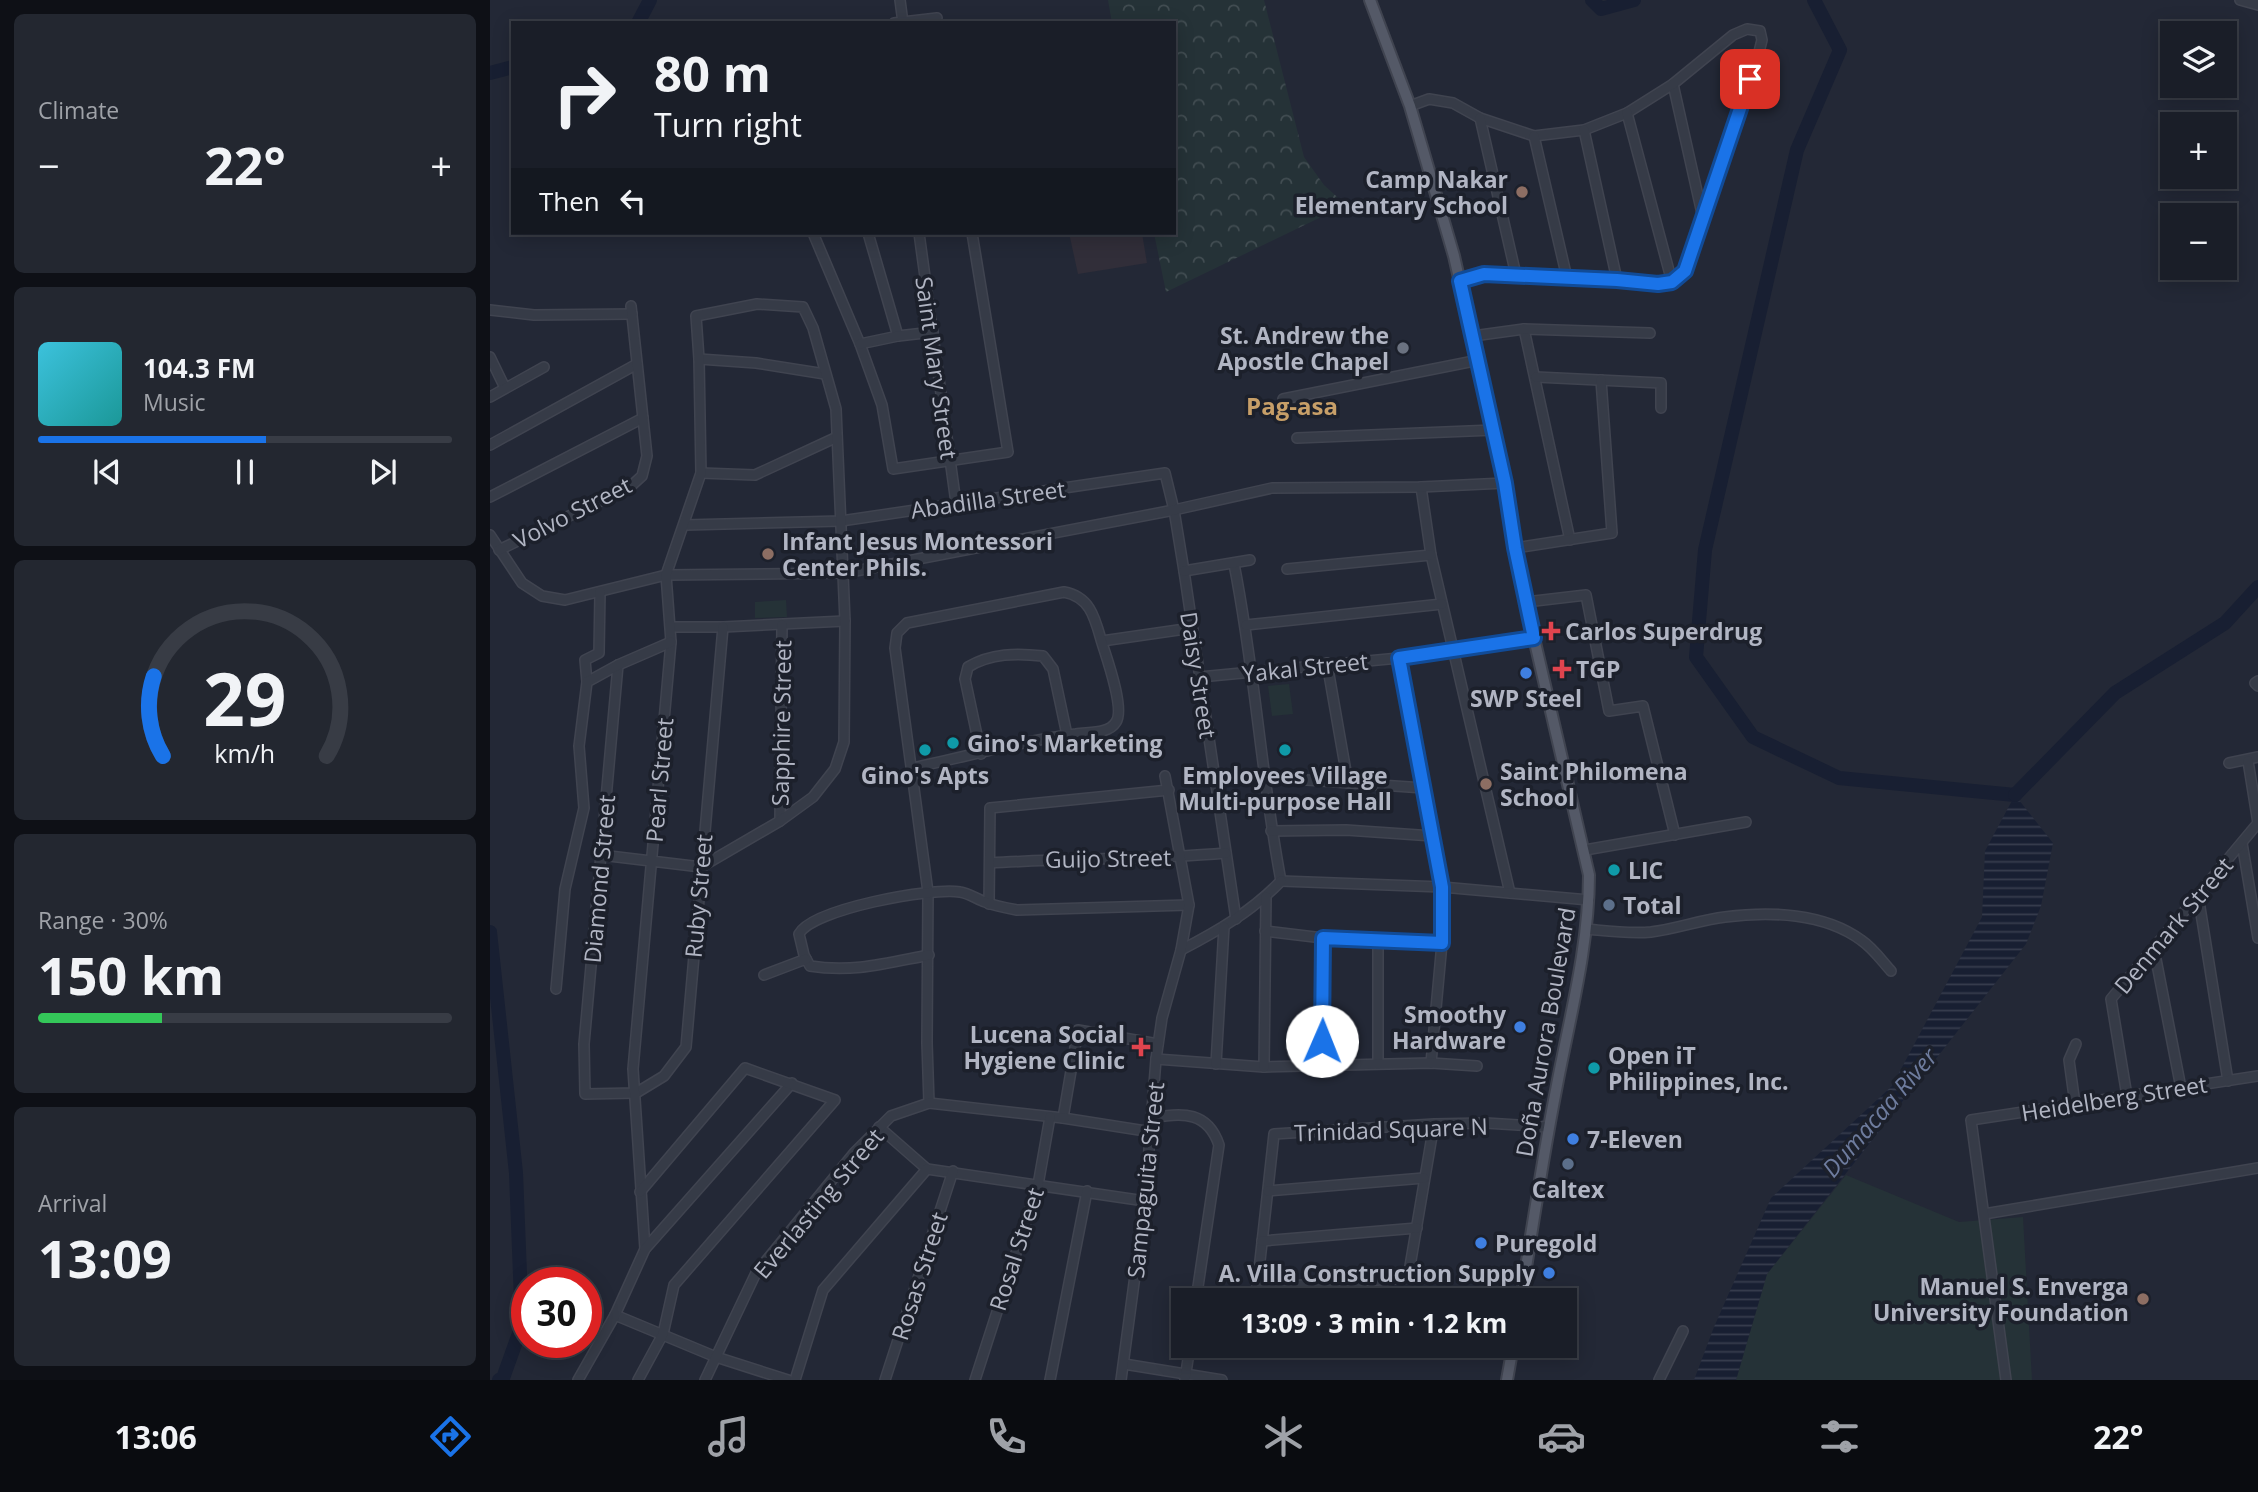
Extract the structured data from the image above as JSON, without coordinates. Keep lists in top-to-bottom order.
{
  "streets": {
    "main road": ["Doña Aurora Boulevard"],
    "street": [
      "Saint Mary Street",
      "Abadilla Street",
      "Volvo Street",
      "Yakal Street",
      "Daisy Street",
      "Sapphire Street",
      "Pearl Street",
      "Guijo Street",
      "Diamond Street",
      "Ruby Street",
      "Denmark Street",
      "Heidelberg Street",
      "Trinidad Square N",
      "Sampaguita Street",
      "Everlasting Street",
      "Rosal Street",
      "Rosas Street"
    ]
  },
  "crossings": [
    ["Saint Mary Street", "Abadilla Street"],
    ["Abadilla Street", "Daisy Street"],
    ["Abadilla Street", "Pearl Street"],
    ["Yakal Street", "Daisy Street"],
    ["Yakal Street", "Doña Aurora Boulevard"],
    ["Daisy Street", "Guijo Street"],
    ["Pearl Street", "Diamond Street"],
    ["Pearl Street", "Ruby Street"],
    ["Guijo Street", "Sampaguita Street"],
    ["Diamond Street", "Ruby Street"],
    ["Denmark Street", "Heidelberg Street"],
    ["Doña Aurora Boulevard", "Trinidad Square N"],
    ["Sampaguita Street", "Everlasting Street"],
    ["Everlasting Street", "Rosal Street"]
  ],
  "districts": ["Pag-asa"],
  "water": ["Dumacaa River"],
  "places": {
    "other": [
      "Camp Nakar Elementary School",
      "St. Andrew the Apostle Chapel",
      "Infant Jesus Montessori Center Phils.",
      "SWP Steel",
      "Gino's Marketing",
      "Gino's Apts",
      "Employees Village Multi-purpose Hall",
      "Saint Philomena School",
      "LIC",
      "Total",
      "Smoothy Hardware",
      "Open iT Philippines, Inc.",
      "7-Eleven",
      "Caltex",
      "Puregold",
      "A. Villa Construction Supply",
      "Manuel S. Enverga University Foundation"
    ],
    "health": ["Carlos Superdrug", "TGP", "Lucena Social Hygiene Clinic"]
  },
  "page": {
    "tile": [
      "Climate",
      ["Range · 30%", "150 km"],
      ["Arrival", "13:09"]
    ],
    "map_buttons": ["+", "−"],
    "turn": ["80 m", "Turn right"],
    "heat": ["−", "22°", "+"],
    "then": "Then",
    "song": ["104.3 FM", "Music"],
    "limit": "30",
    "trip": "13:09 · 3 min · 1.2 km",
    "tabs": ["13:06", "22°"],
    "gauge": ["29", "km/h"]
  }
}
